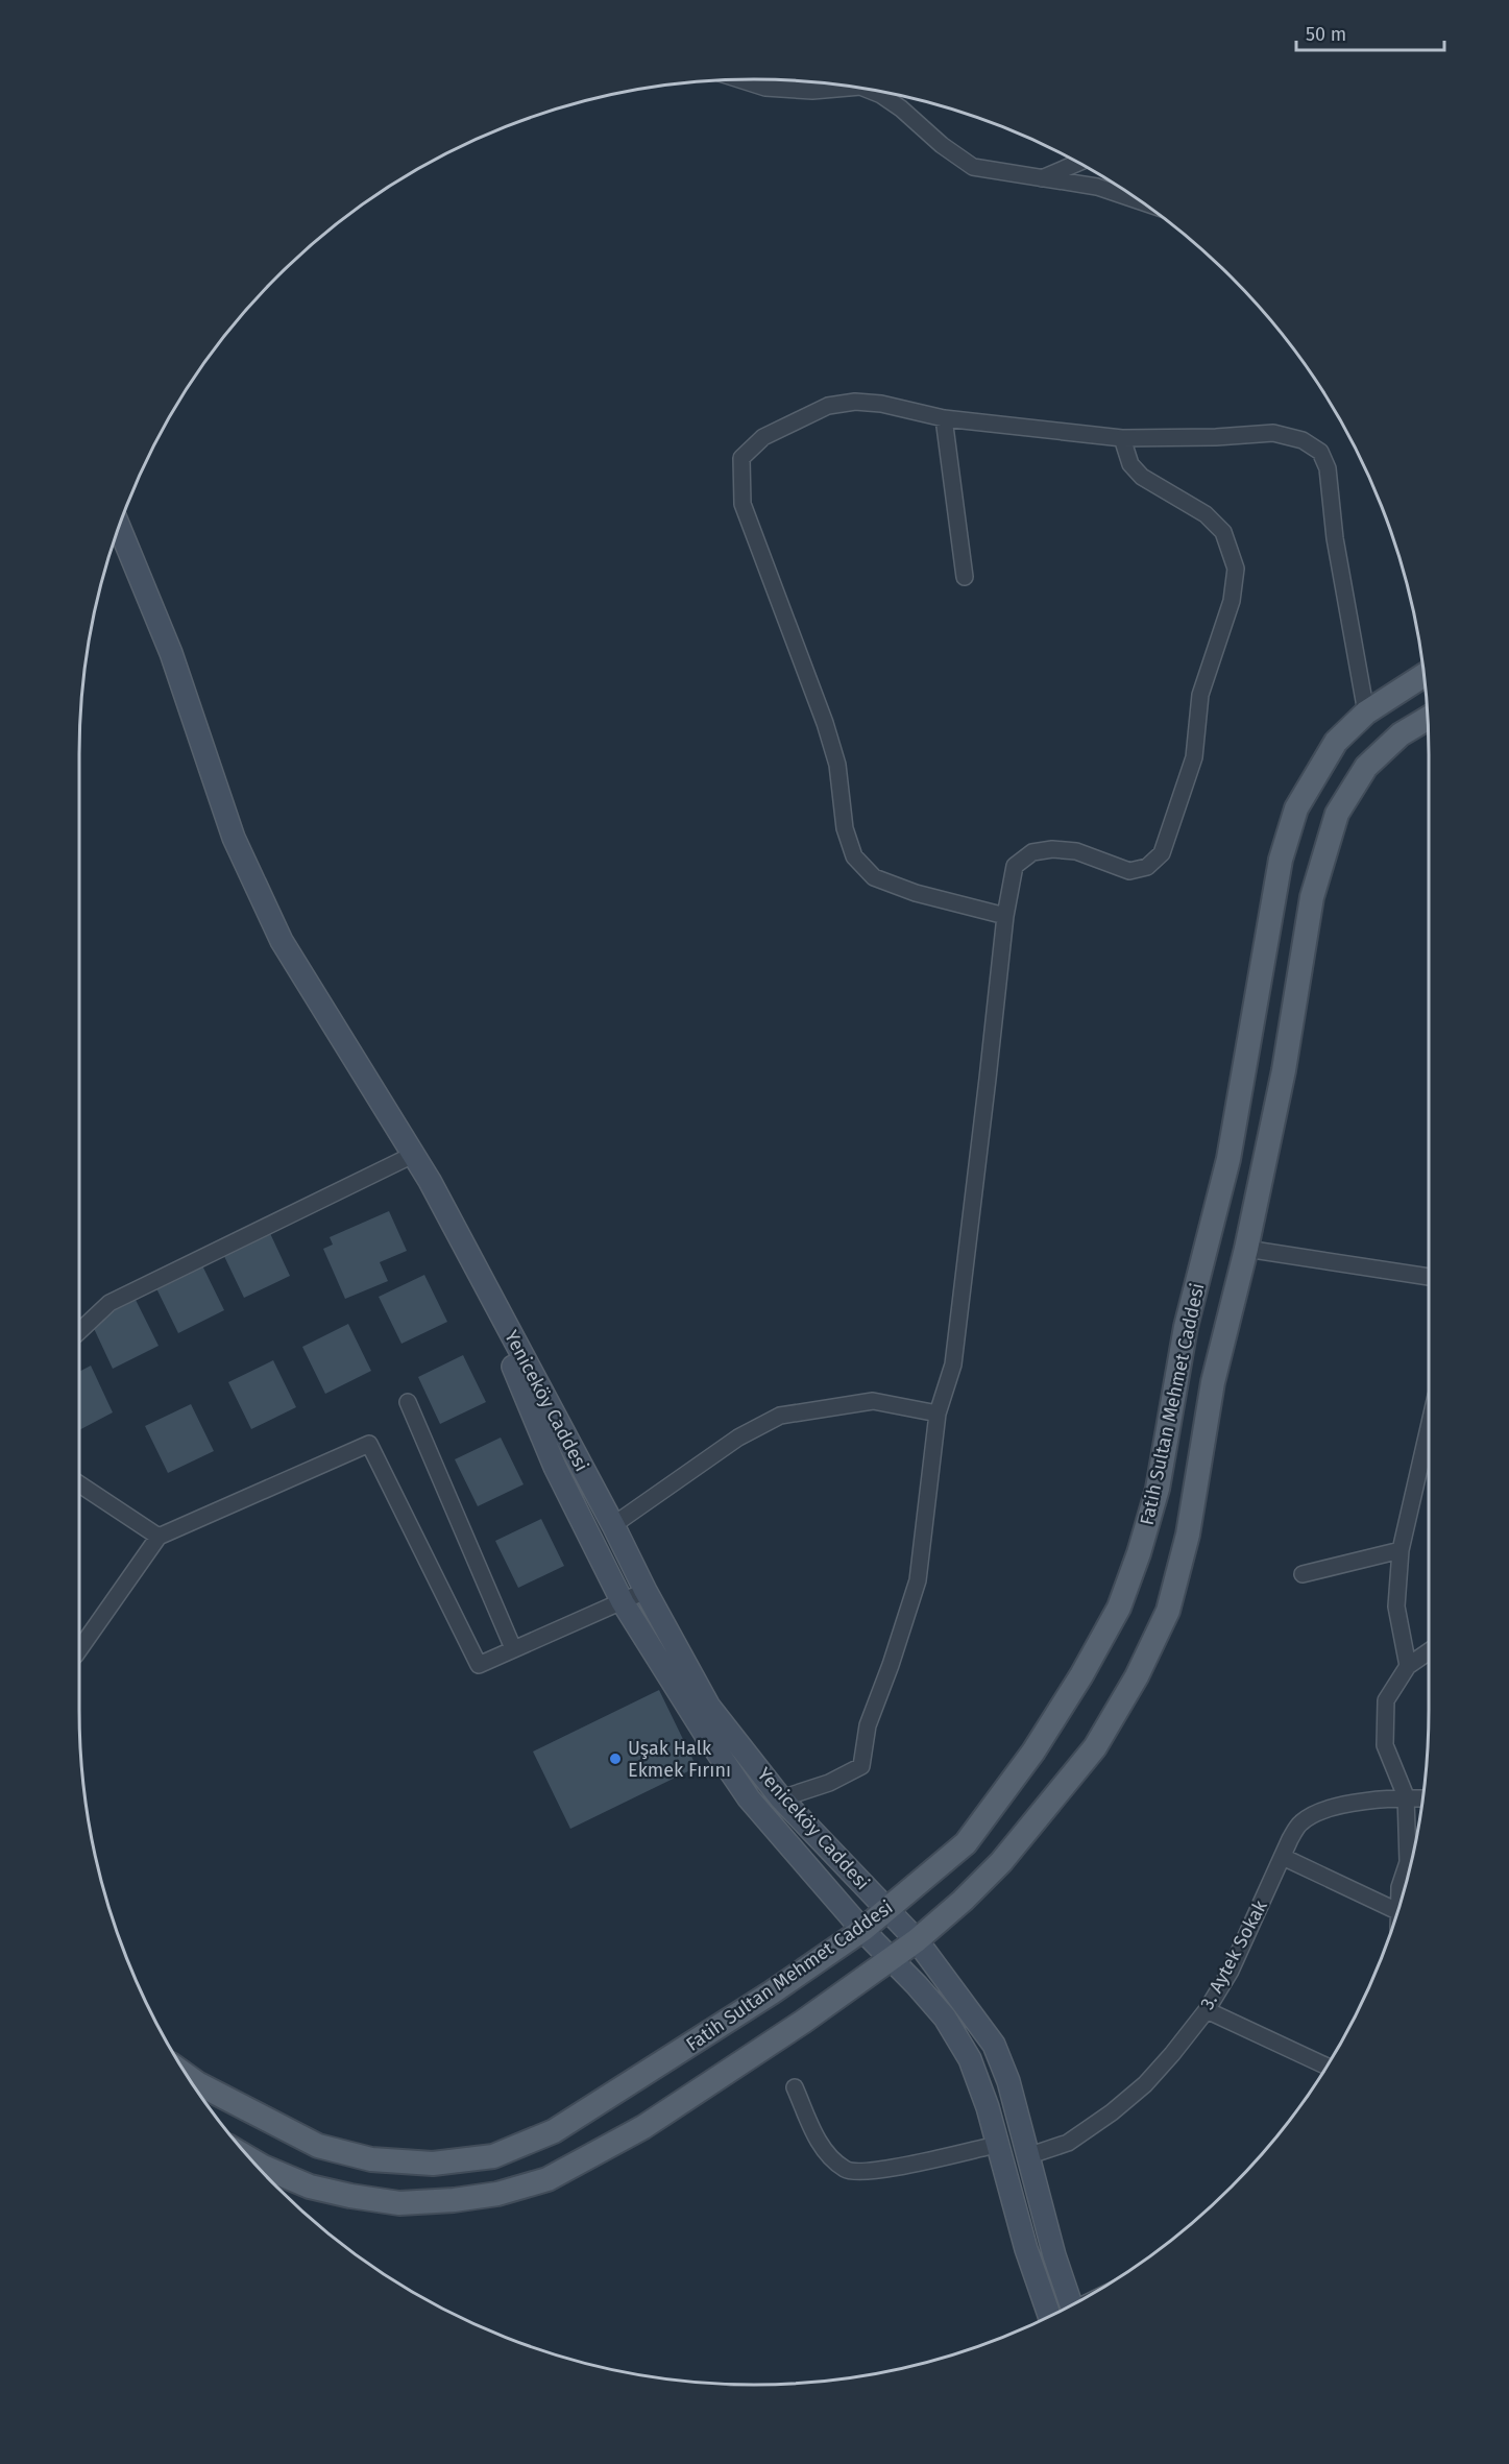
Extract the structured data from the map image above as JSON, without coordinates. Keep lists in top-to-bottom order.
{
  "streets": {
    "main road": ["Fatih Sultan Mehmet Caddesi"],
    "street": ["Yeniceköy Caddesi", "3. Aytek Sokak"]
  },
  "crossings": [
    ["Yeniceköy Caddesi", "Fatih Sultan Mehmet Caddesi"],
    ["Yeniceköy Caddesi", "3. Aytek Sokak"]
  ],
  "places": ["Uşak Halk Ekmek Fırını"],
  "scale_bar": "50 m"
}
